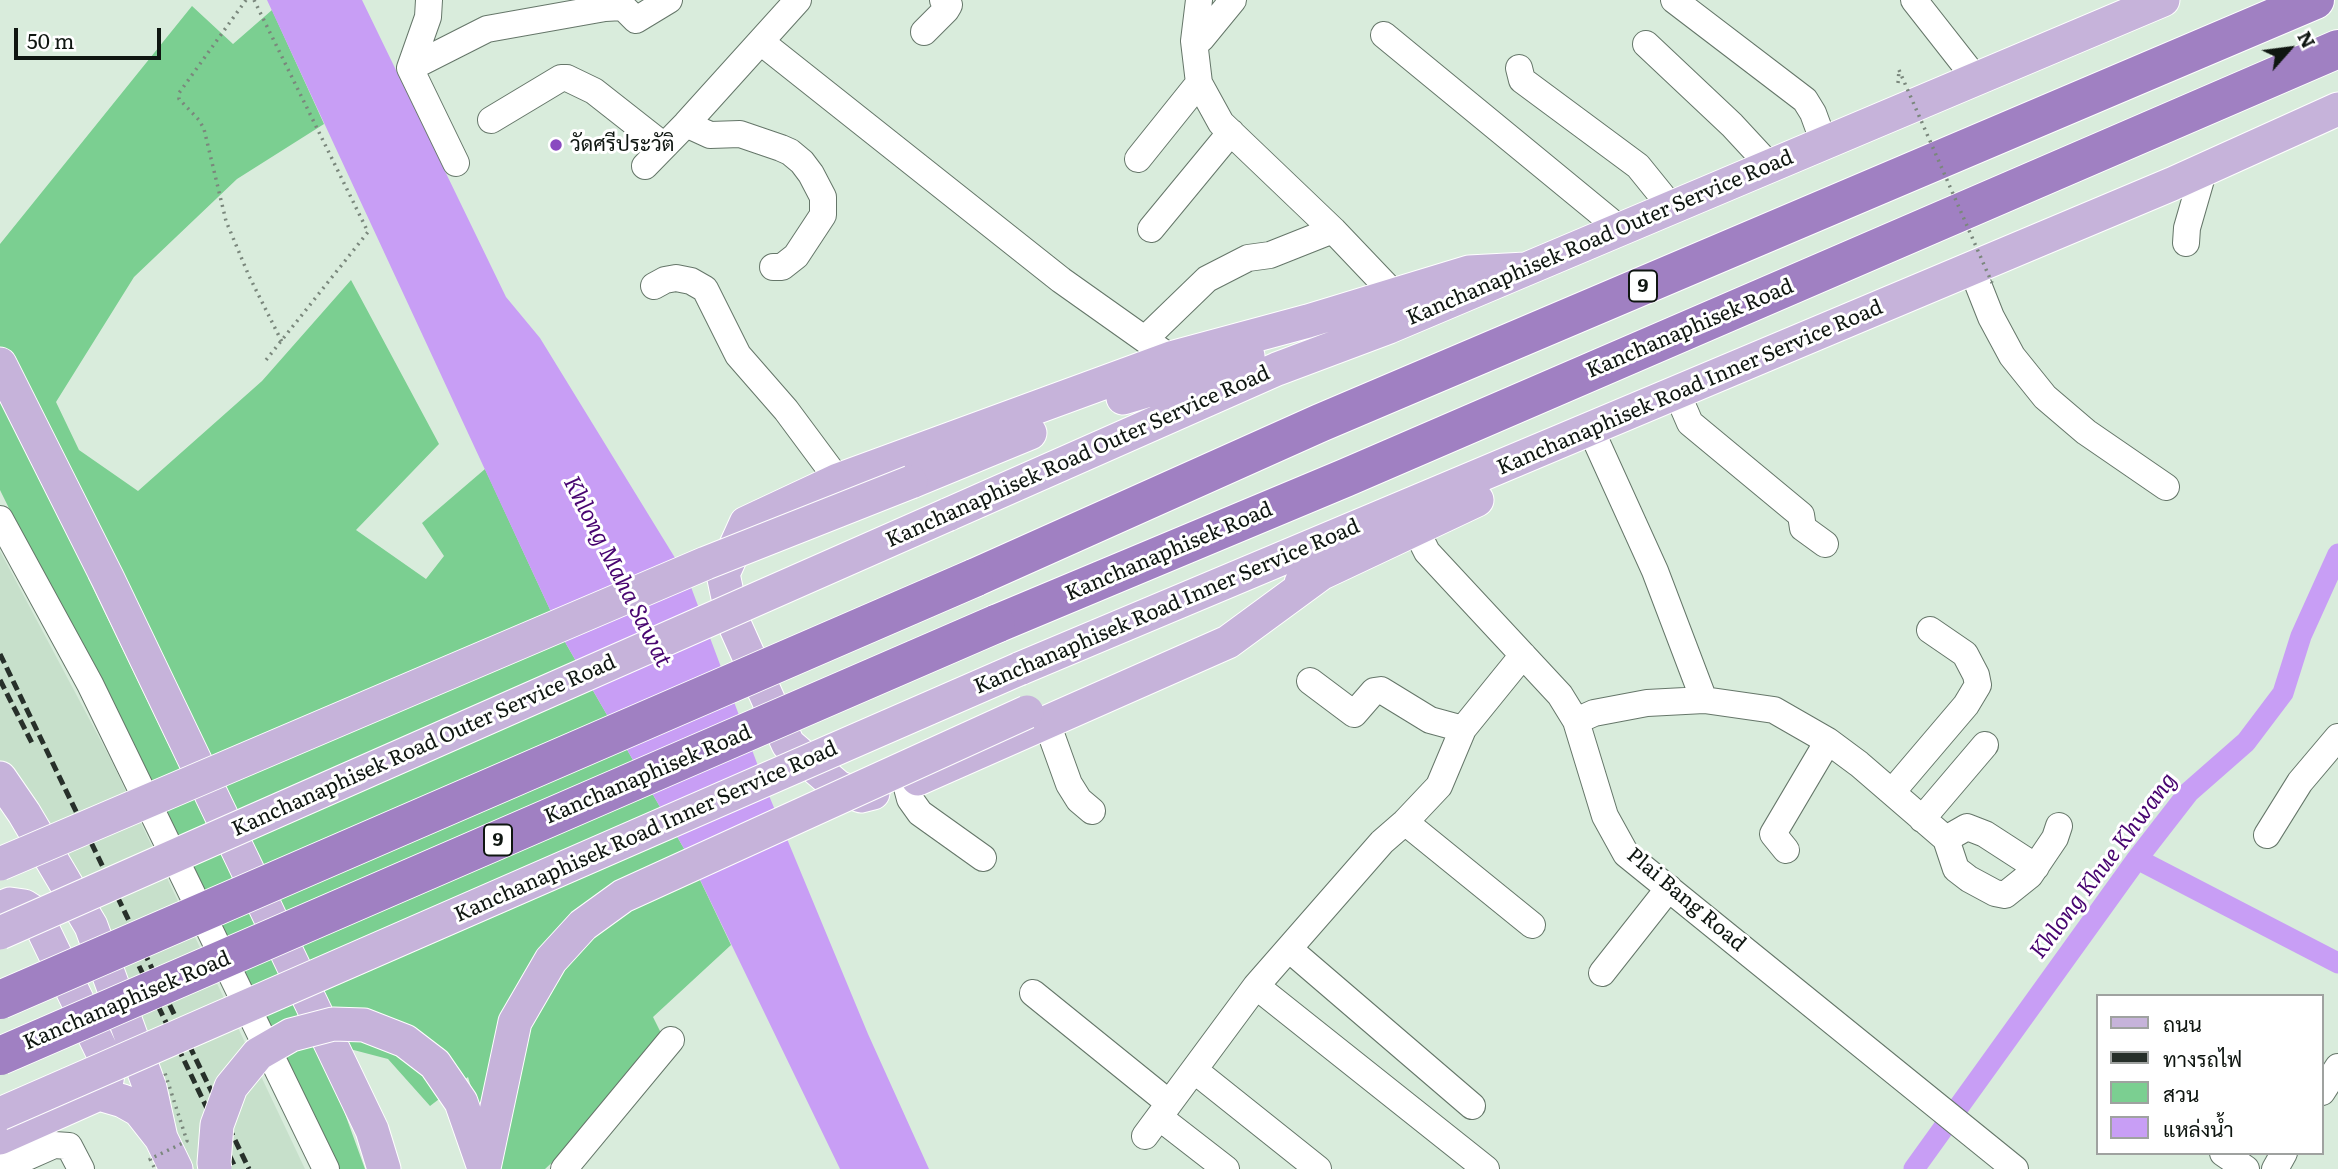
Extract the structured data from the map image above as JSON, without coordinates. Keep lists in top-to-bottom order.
{
  "streets": {
    "highway": ["9", "Kanchanaphisek Road"],
    "main road": ["Kanchanaphisek Road Outer Service Road", "Kanchanaphisek Road Inner Service Road"],
    "street": ["Plai Bang Road"]
  },
  "water": ["Khlong Maha Sawat", "Khlong Khue Khwang"],
  "places": ["วัดศรีประวัติ"],
  "legend": [
    "ถนน",
    "ทางรถไฟ",
    "สวน",
    "แหล่งน้ำ"
  ],
  "scale_bar": "50 m",
  "north": "top right"
}
